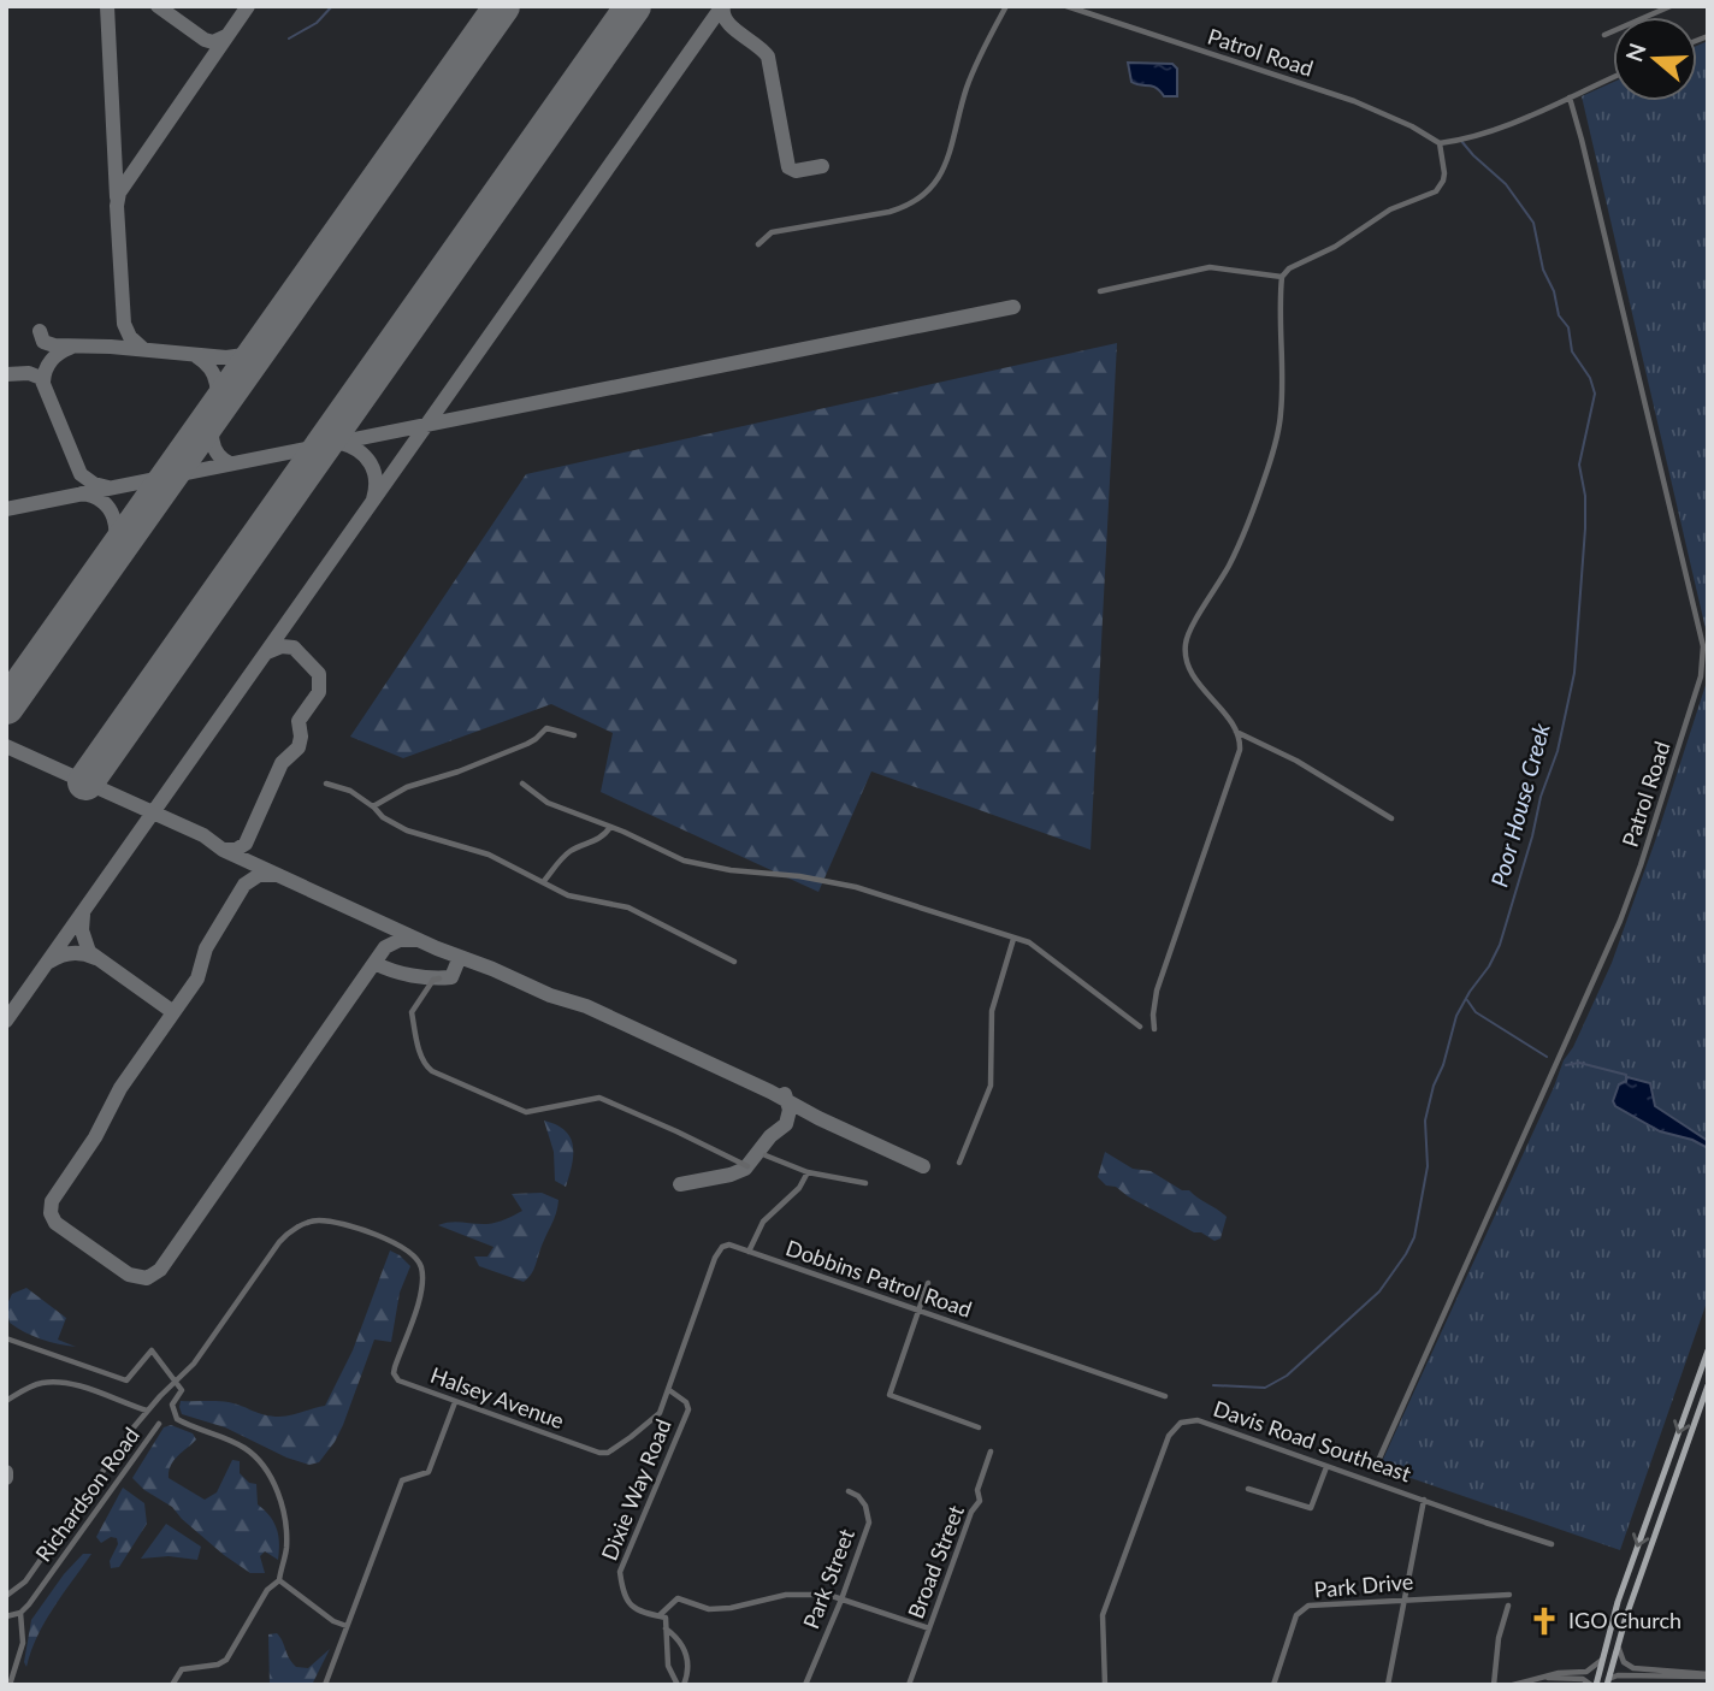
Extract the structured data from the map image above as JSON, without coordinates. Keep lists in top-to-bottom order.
{
  "streets": {
    "street": [
      "Patrol Road",
      "Dobbins Patrol Road",
      "Halsey Avenue",
      "Davis Road Southeast",
      "Dixie Way Road",
      "Richardson Road",
      "Broad Street",
      "Park Street",
      "Park Drive"
    ]
  },
  "crossings": [
    ["Dobbins Patrol Road", "Halsey Avenue"],
    ["Halsey Avenue", "Dixie Way Road"]
  ],
  "water": ["Poor House Creek"],
  "places": {
    "church": ["IGO Church"]
  },
  "north": "left"
}
